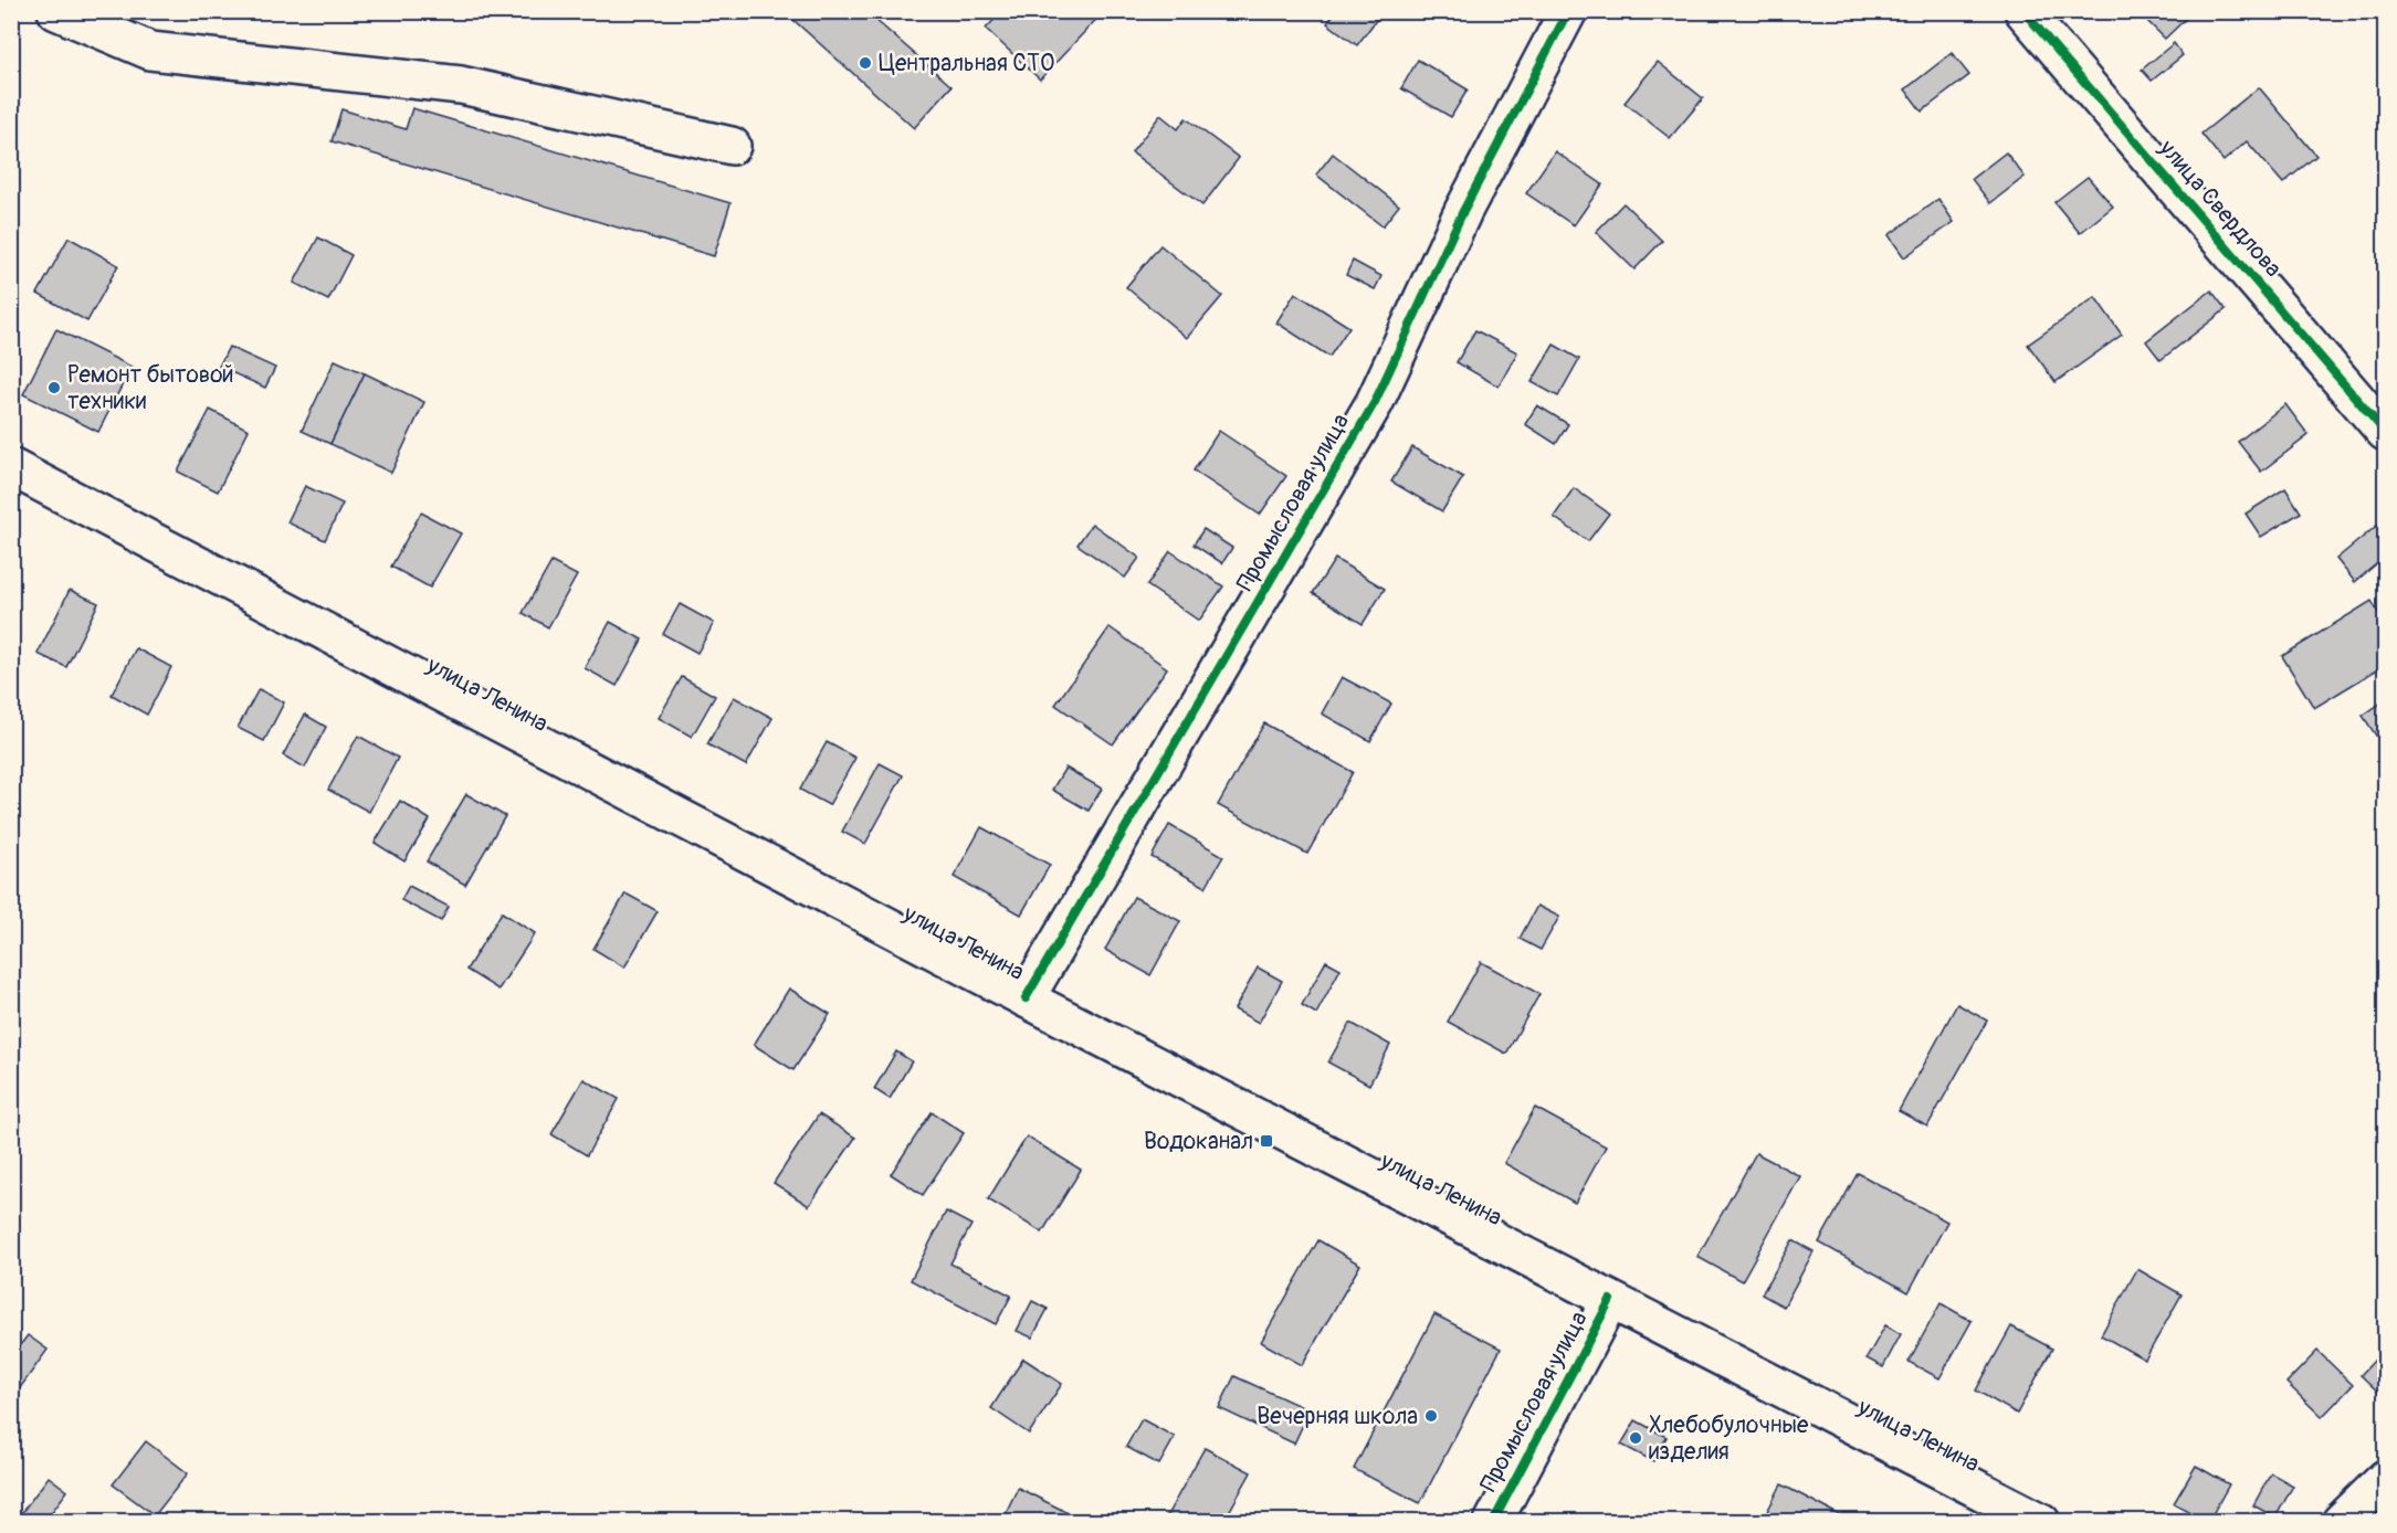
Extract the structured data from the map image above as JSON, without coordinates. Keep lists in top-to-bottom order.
{
  "streets": {
    "main road": ["улица Свердлова", "Промысловая улица", "улица Ленина"]
  },
  "crossings": [
    ["Промысловая улица", "улица Ленина"]
  ],
  "places": {
    "other": [
      "Центральная СТО",
      "Ремонт бытовой техники",
      "Вечерняя школа",
      "Хлебобулочные изделия"
    ],
    "transit": ["Водоканал"]
  }
}
